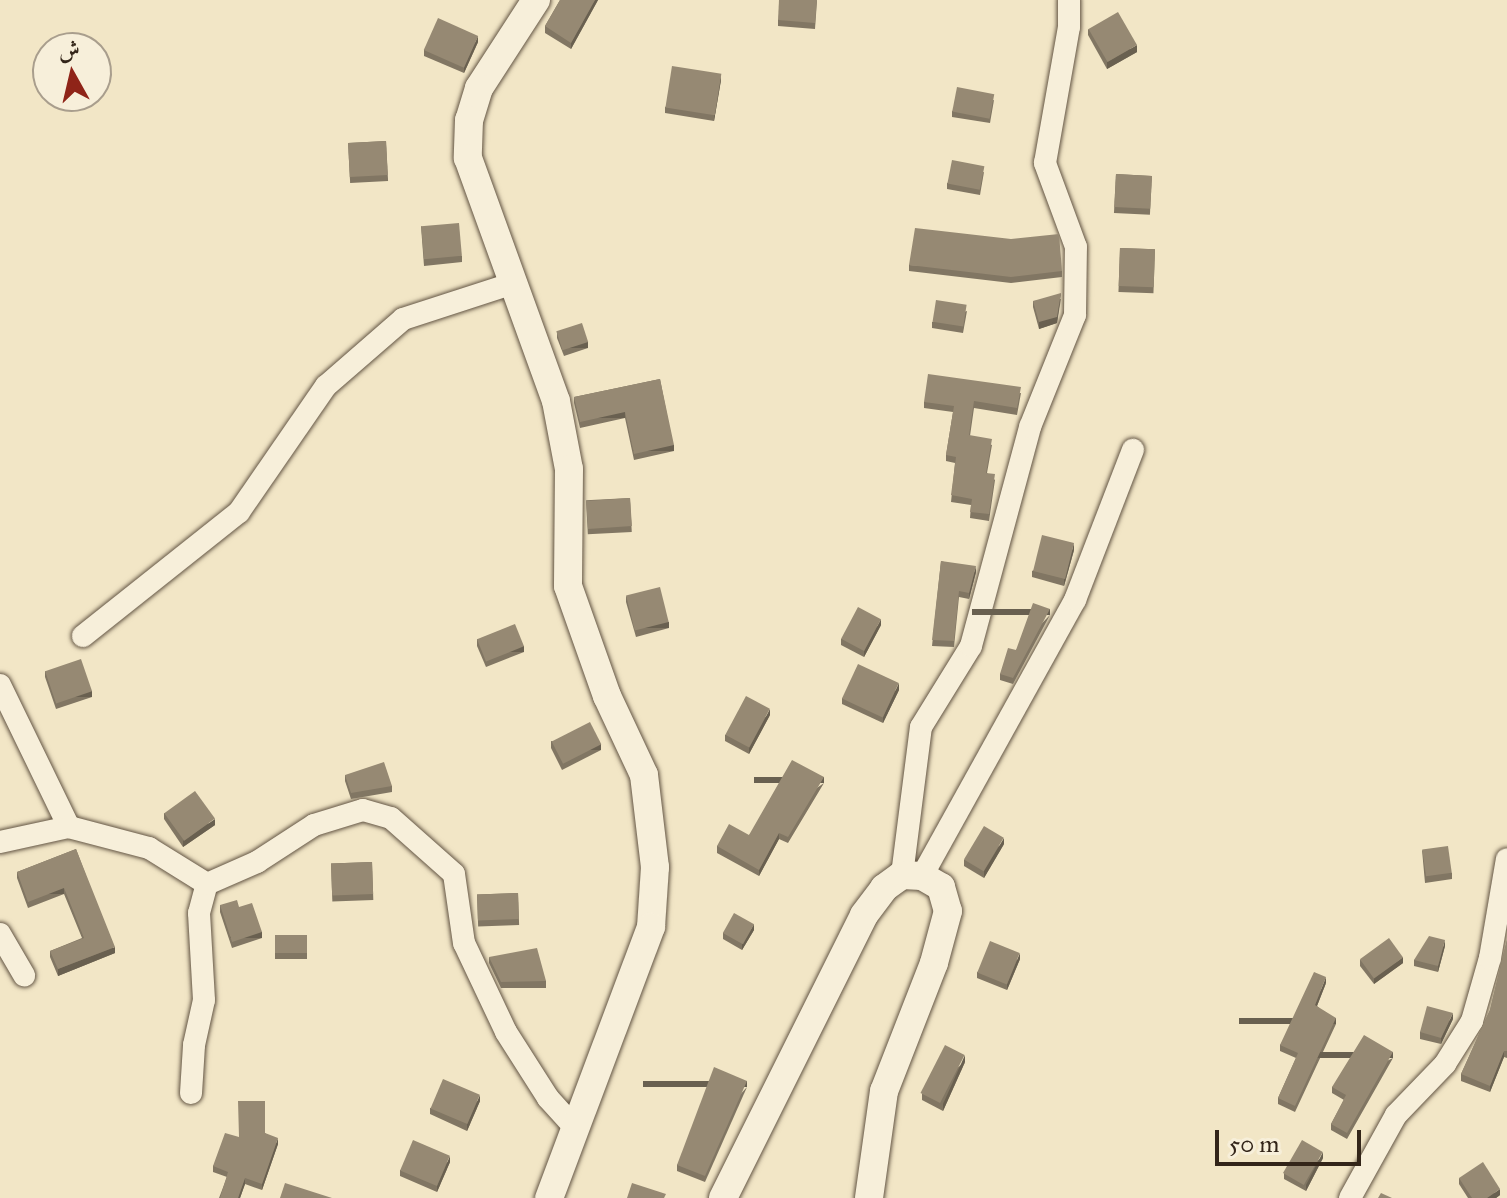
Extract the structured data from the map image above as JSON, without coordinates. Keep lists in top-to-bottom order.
{
  "scale_bar": "50 m",
  "north": "top"
}
